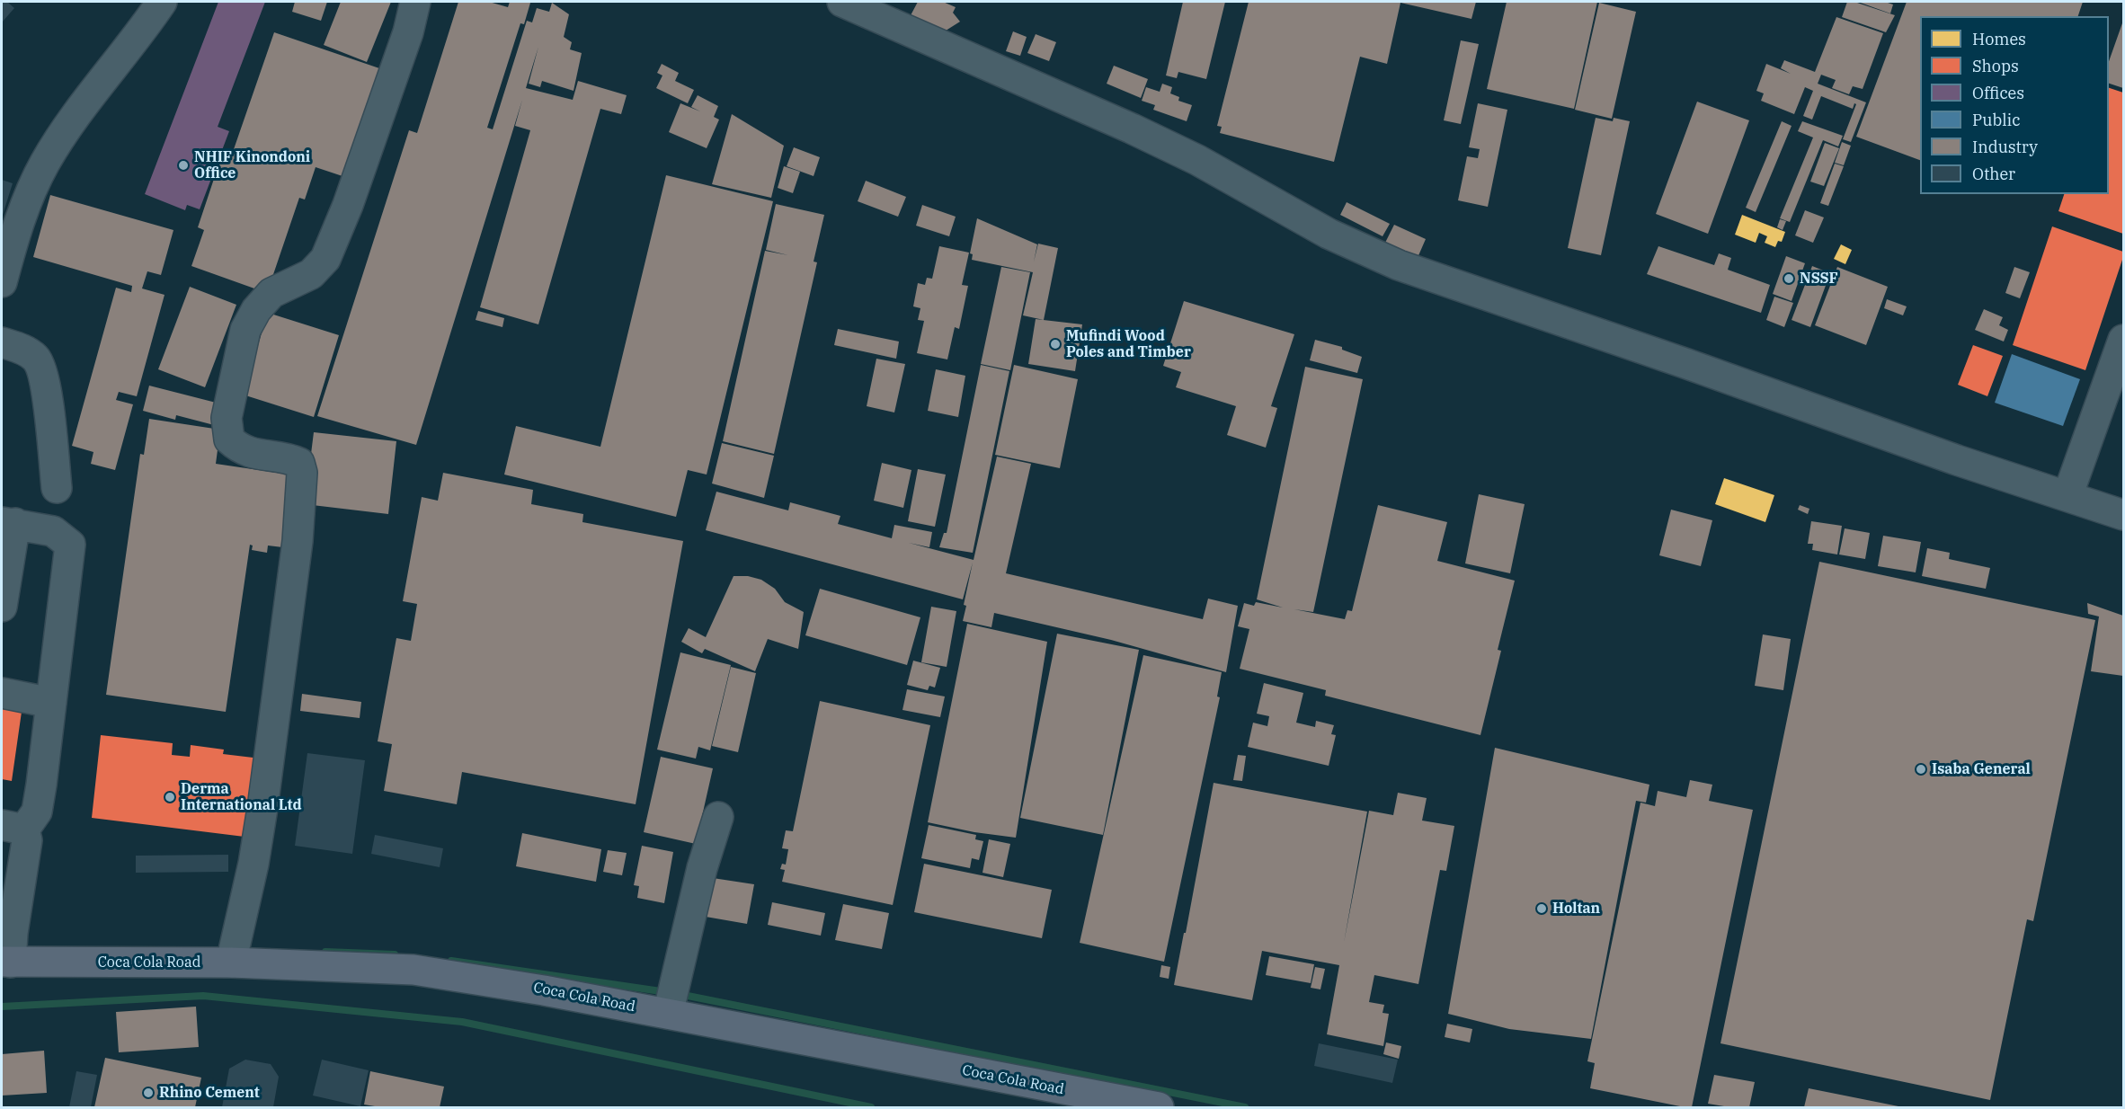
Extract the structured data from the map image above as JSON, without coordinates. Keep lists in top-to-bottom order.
{
  "streets": {
    "main road": ["Coca Cola Road"]
  },
  "places": [
    "NHIF Kinondoni Office",
    "NSSF",
    "Mufindi Wood Poles and Timber",
    "Isaba General",
    "Derma International Ltd",
    "Holtan",
    "Rhino Cement"
  ],
  "legend": [
    "Homes",
    "Shops",
    "Offices",
    "Public",
    "Industry",
    "Other"
  ]
}
